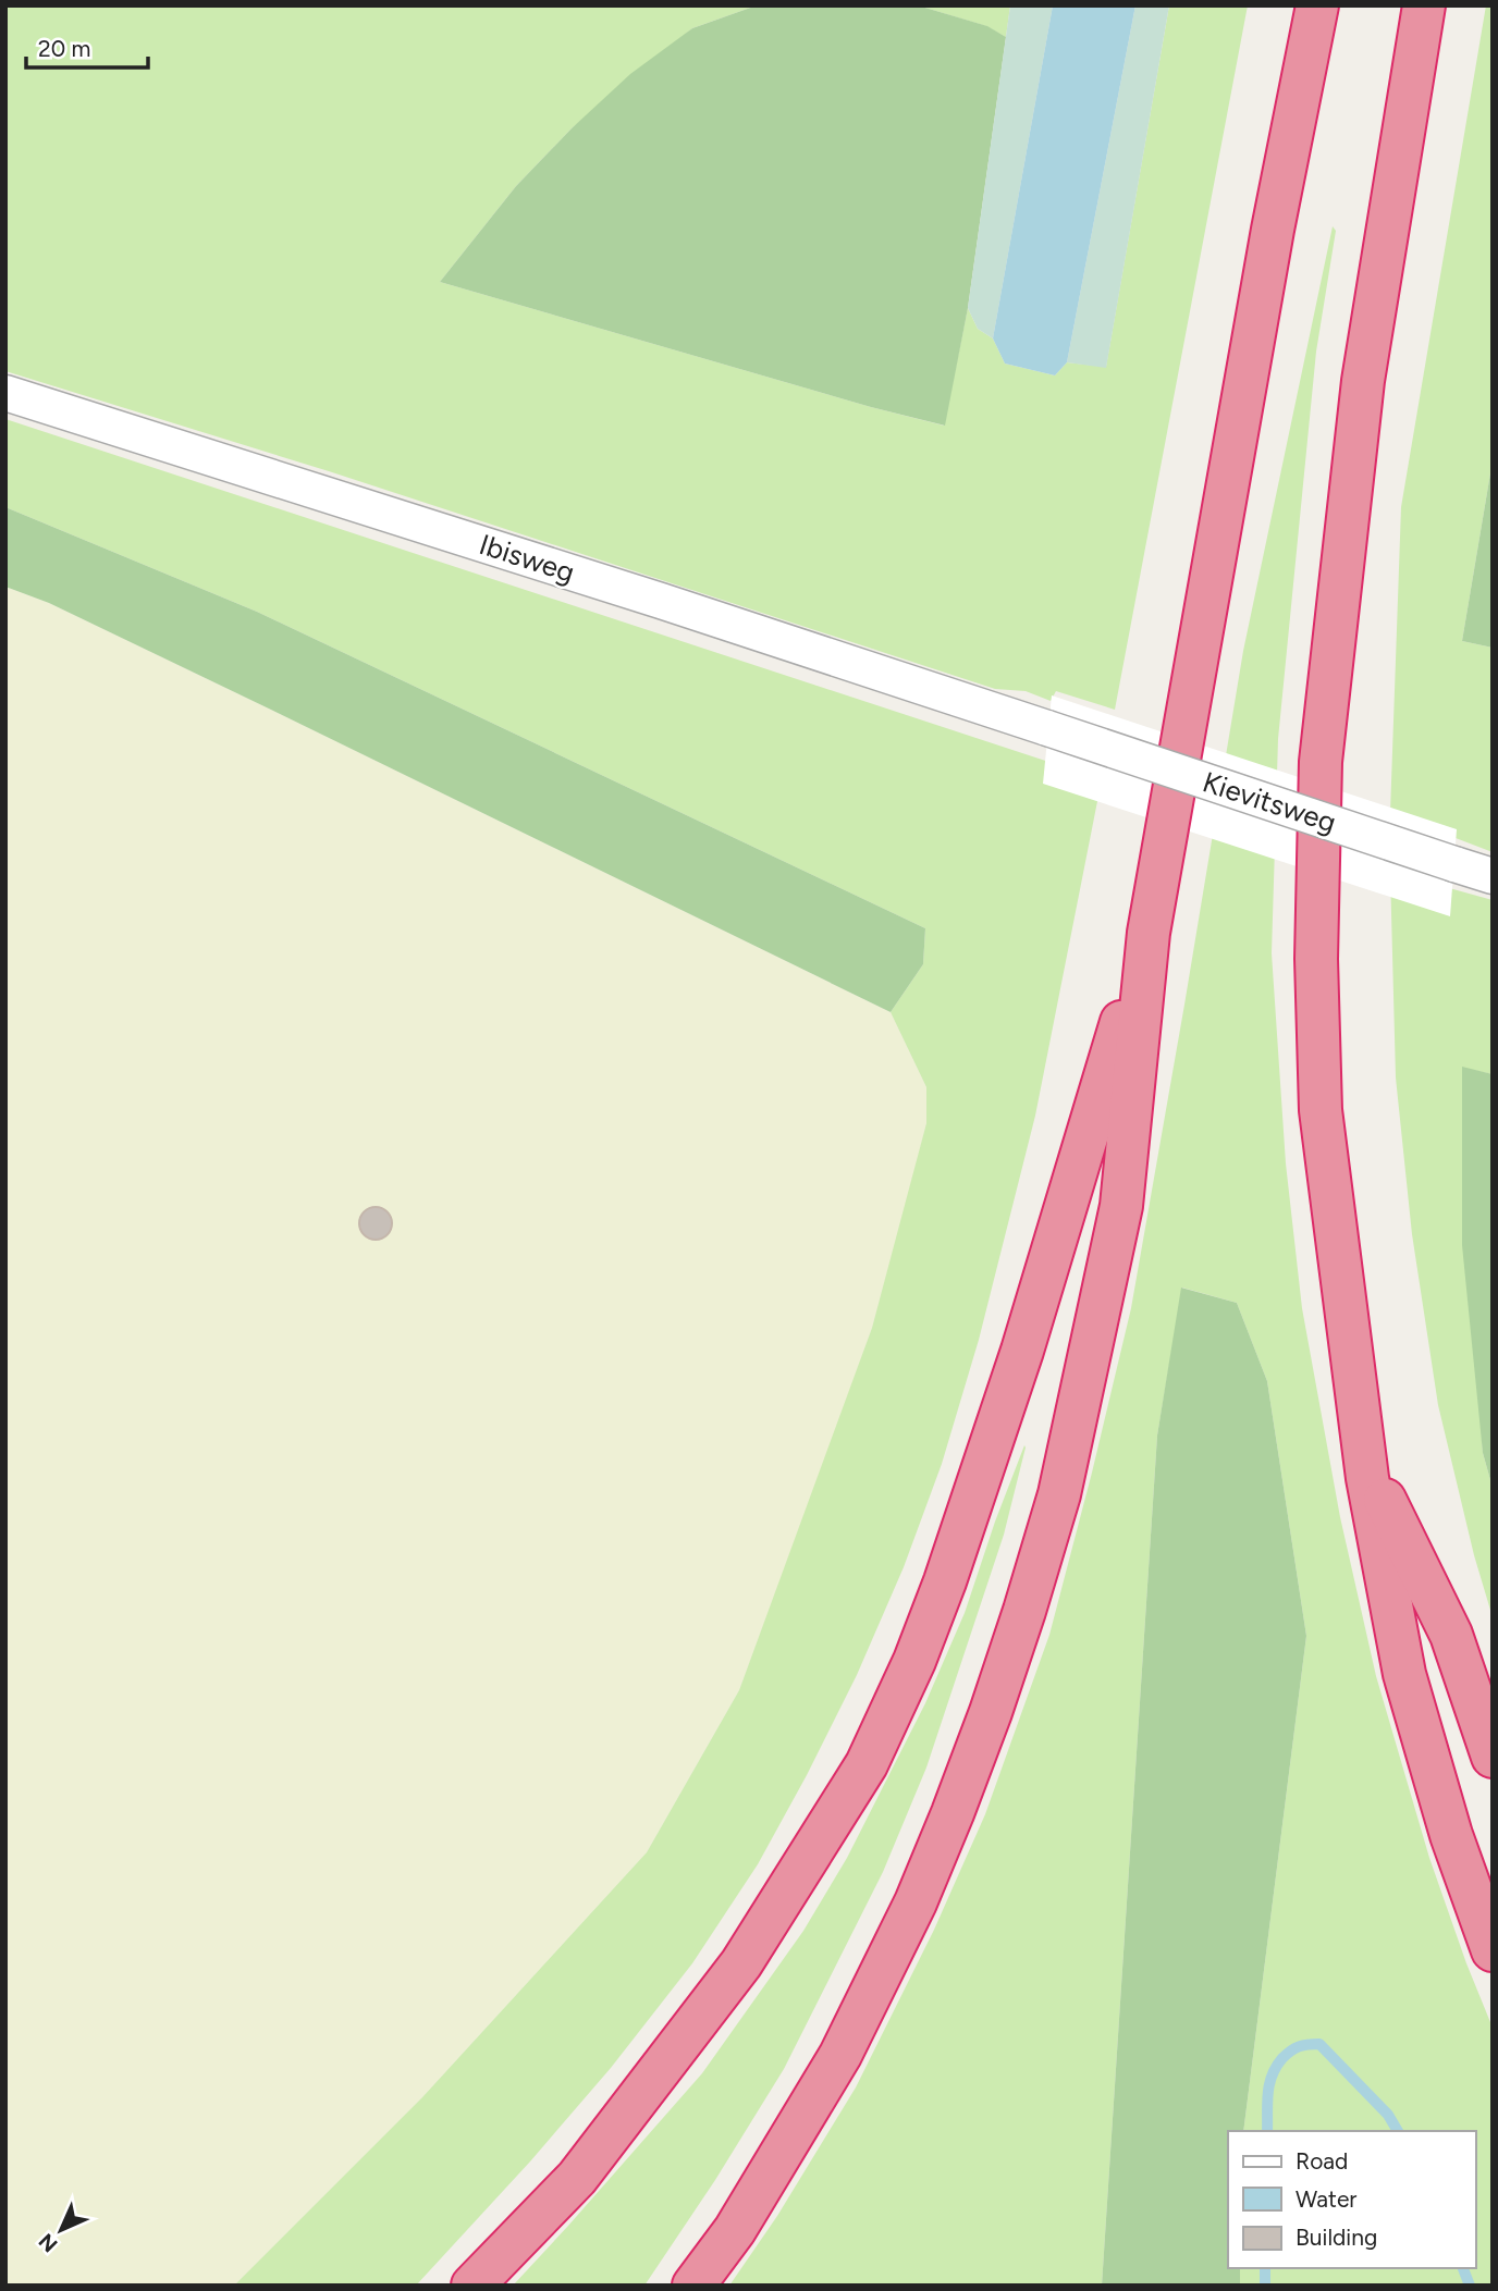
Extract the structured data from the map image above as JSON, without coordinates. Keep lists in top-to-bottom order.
{
  "streets": {
    "street": ["Ibisweg", "Kievitsweg"]
  },
  "crossings": [
    ["Ibisweg", "Kievitsweg"]
  ],
  "legend": ["Road", "Water", "Building"],
  "scale_bar": "20 m",
  "north": "bottom left"
}
